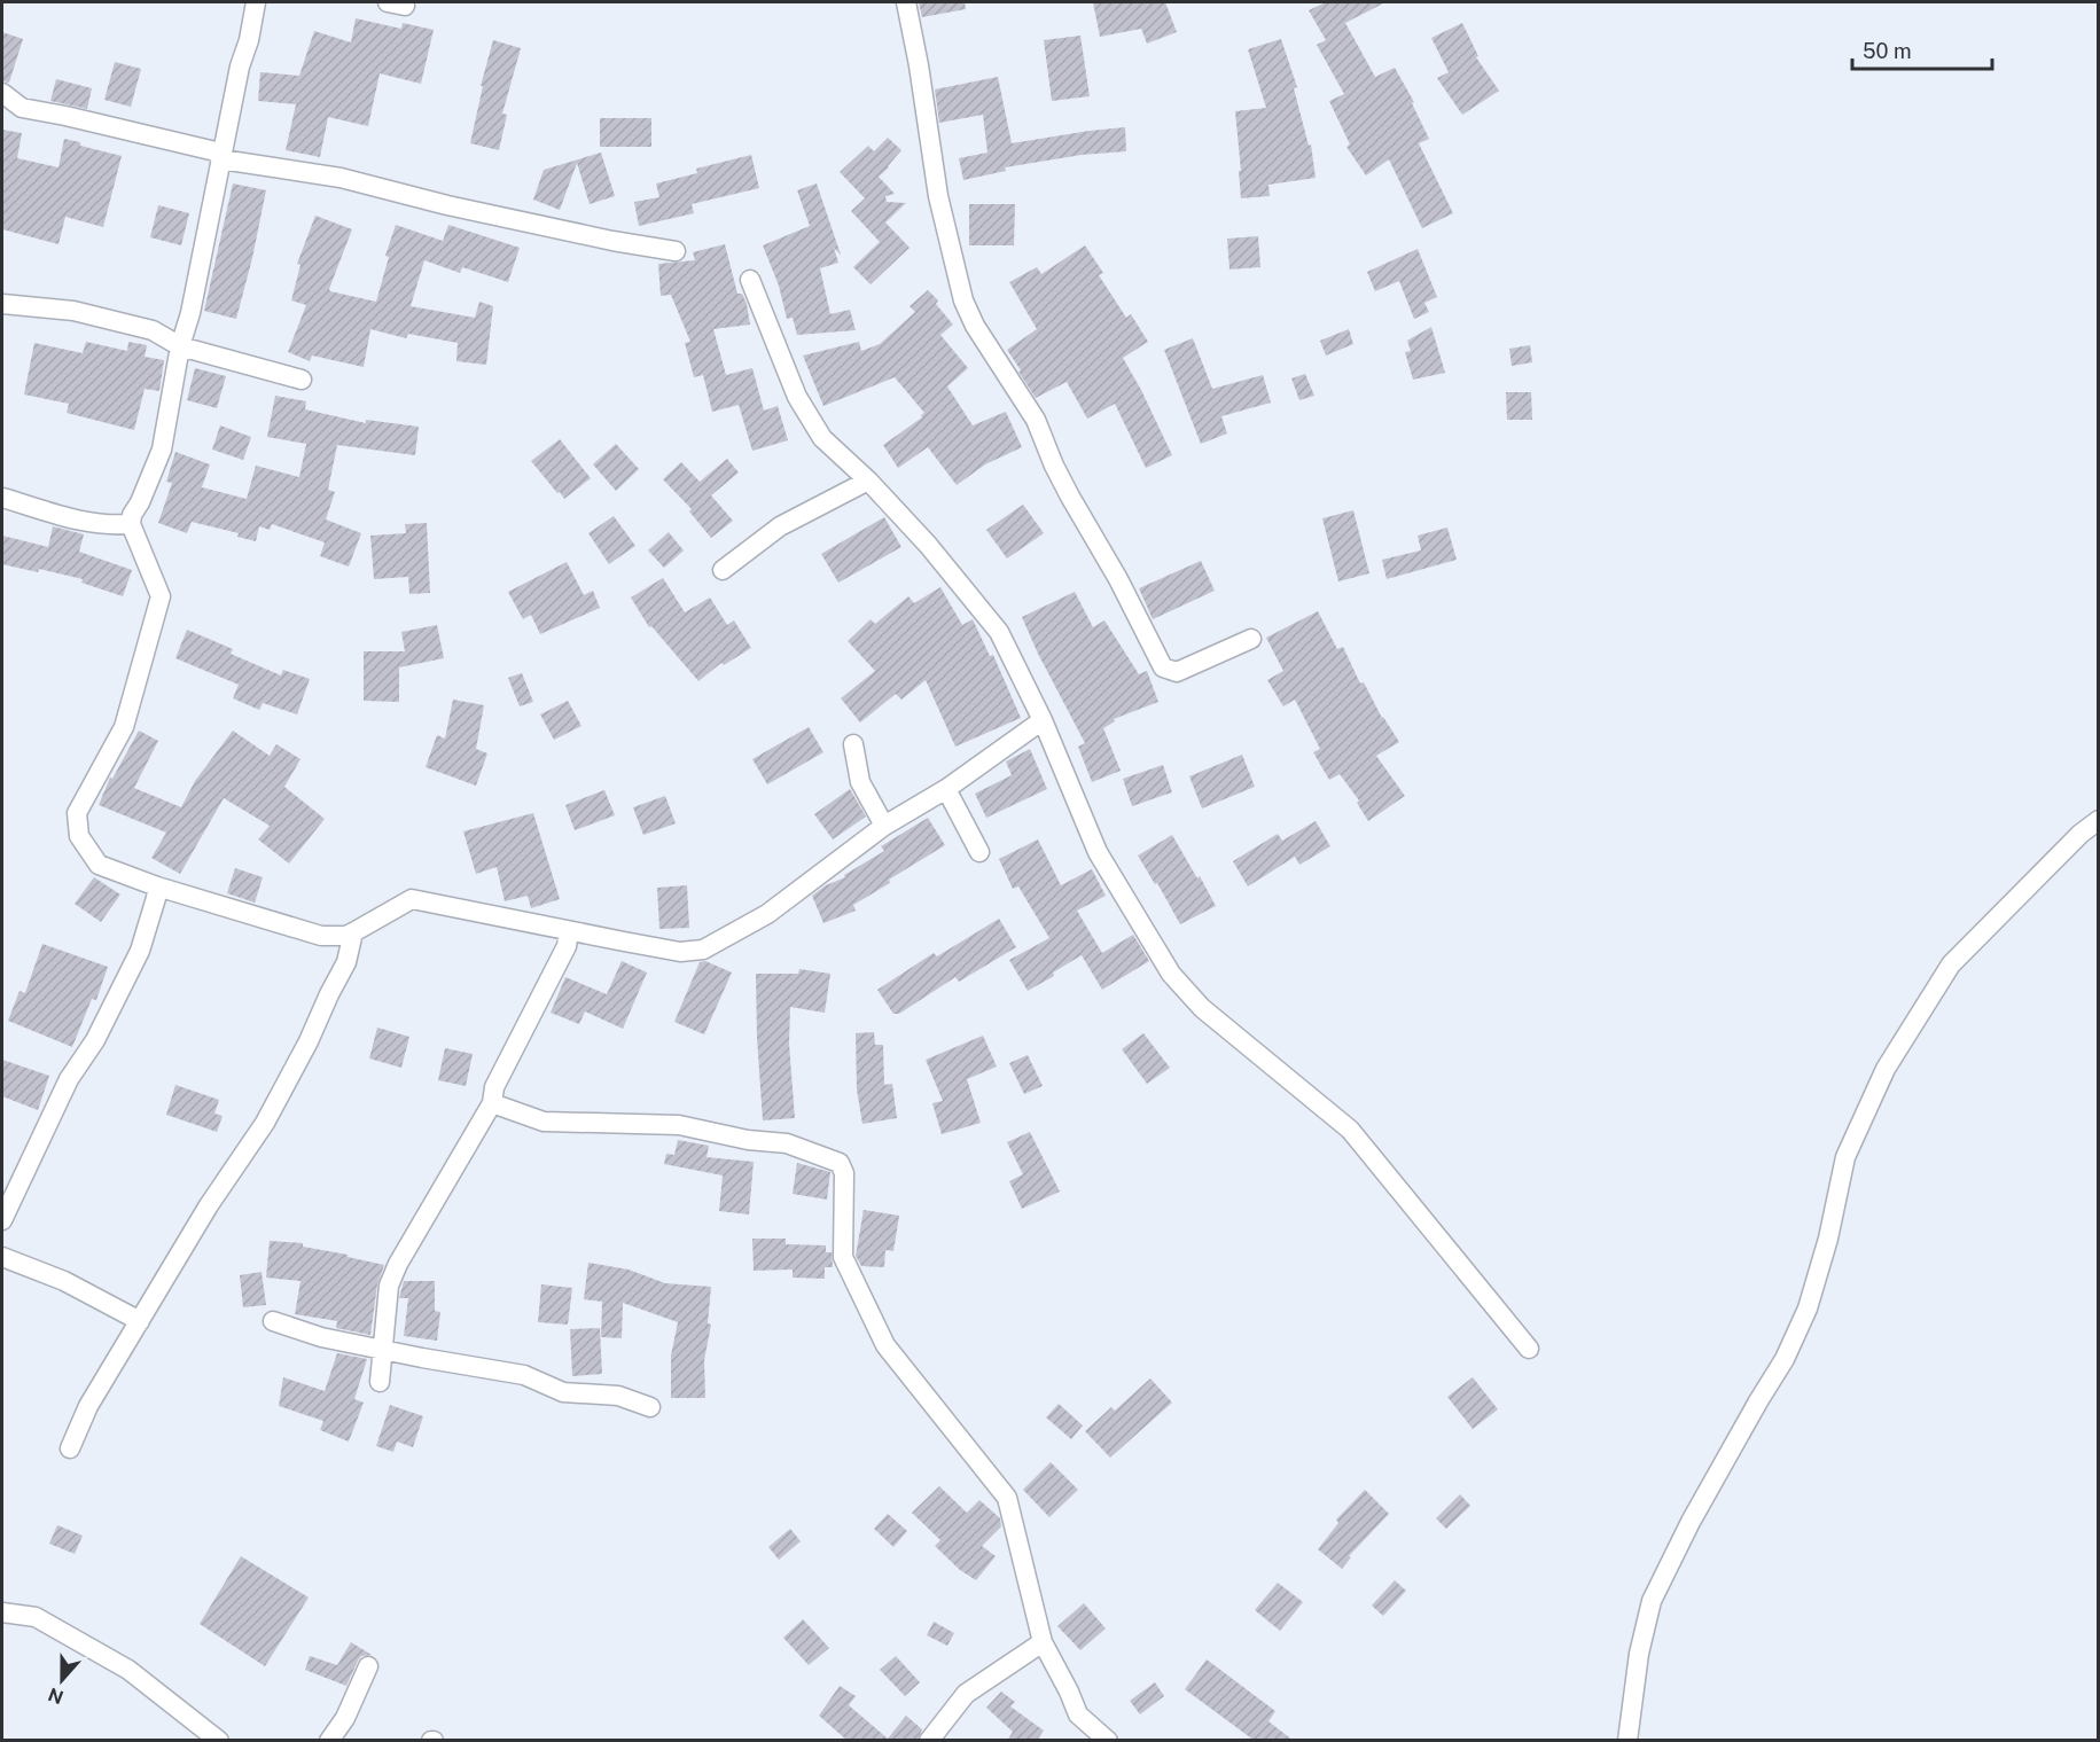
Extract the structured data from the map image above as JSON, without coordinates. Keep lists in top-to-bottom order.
{
  "scale_bar": "50 m",
  "north": "bottom"
}
